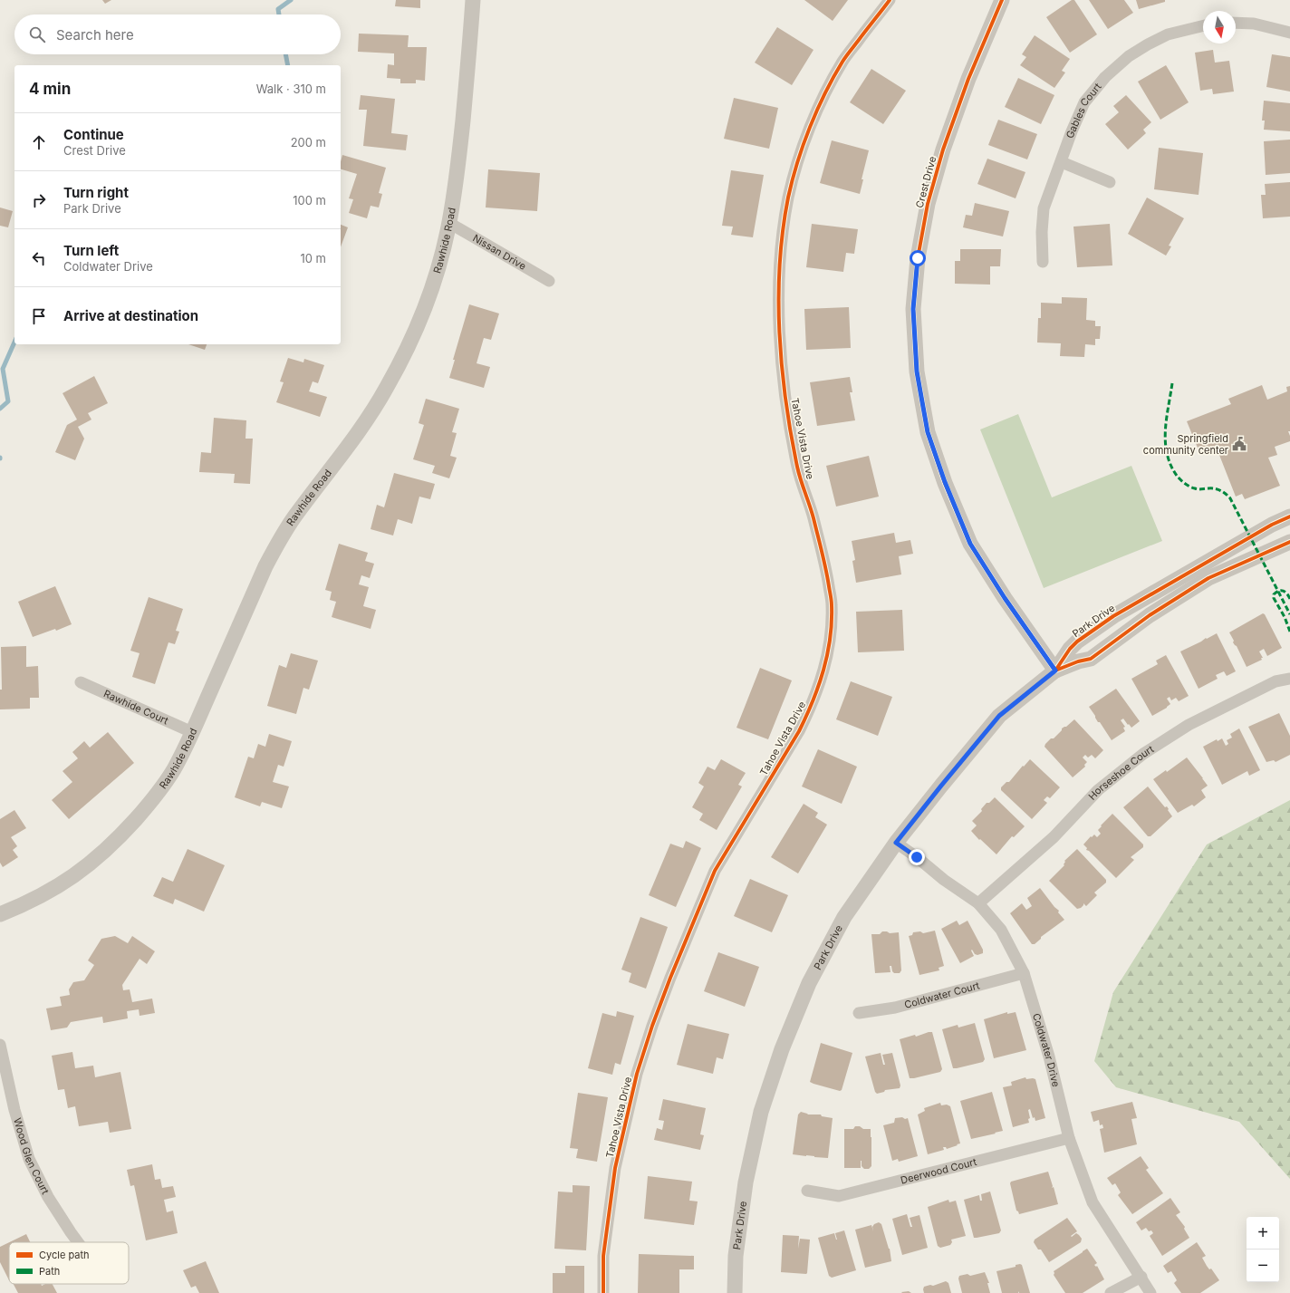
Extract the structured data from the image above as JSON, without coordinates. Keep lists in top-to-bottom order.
{
  "streets": {
    "street": [
      "Gables Court",
      "Crest Drive",
      "Rawhide Road",
      "Nissan Drive",
      "Tahoe Vista Drive",
      "Park Drive",
      "Rawhide Court",
      "Horseshoe Court",
      "Coldwater Court",
      "Coldwater Drive",
      "Wood Glen Court",
      "Deerwood Court"
    ]
  },
  "crossings": [
    ["Crest Drive", "Park Drive"],
    ["Rawhide Road", "Nissan Drive"],
    ["Rawhide Road", "Rawhide Court"],
    ["Park Drive", "Coldwater Drive"],
    ["Horseshoe Court", "Coldwater Drive"],
    ["Coldwater Court", "Coldwater Drive"],
    ["Coldwater Drive", "Deerwood Court"]
  ],
  "places": {
    "public building": ["Springfield community center"]
  },
  "legend": ["Cycle path", "Path"],
  "north": "bottom",
  "page": {
    "search": "Search here",
    "heading": ["4 min", "Walk · 310 m"],
    "list": [
      ["Continue", "Crest Drive", "200 m"],
      ["Turn right", "Park Drive", "100 m"],
      ["Turn left", "Coldwater Drive", "10 m"],
      "Arrive at destination"
    ],
    "map_buttons": ["+", "−"]
  }
}
